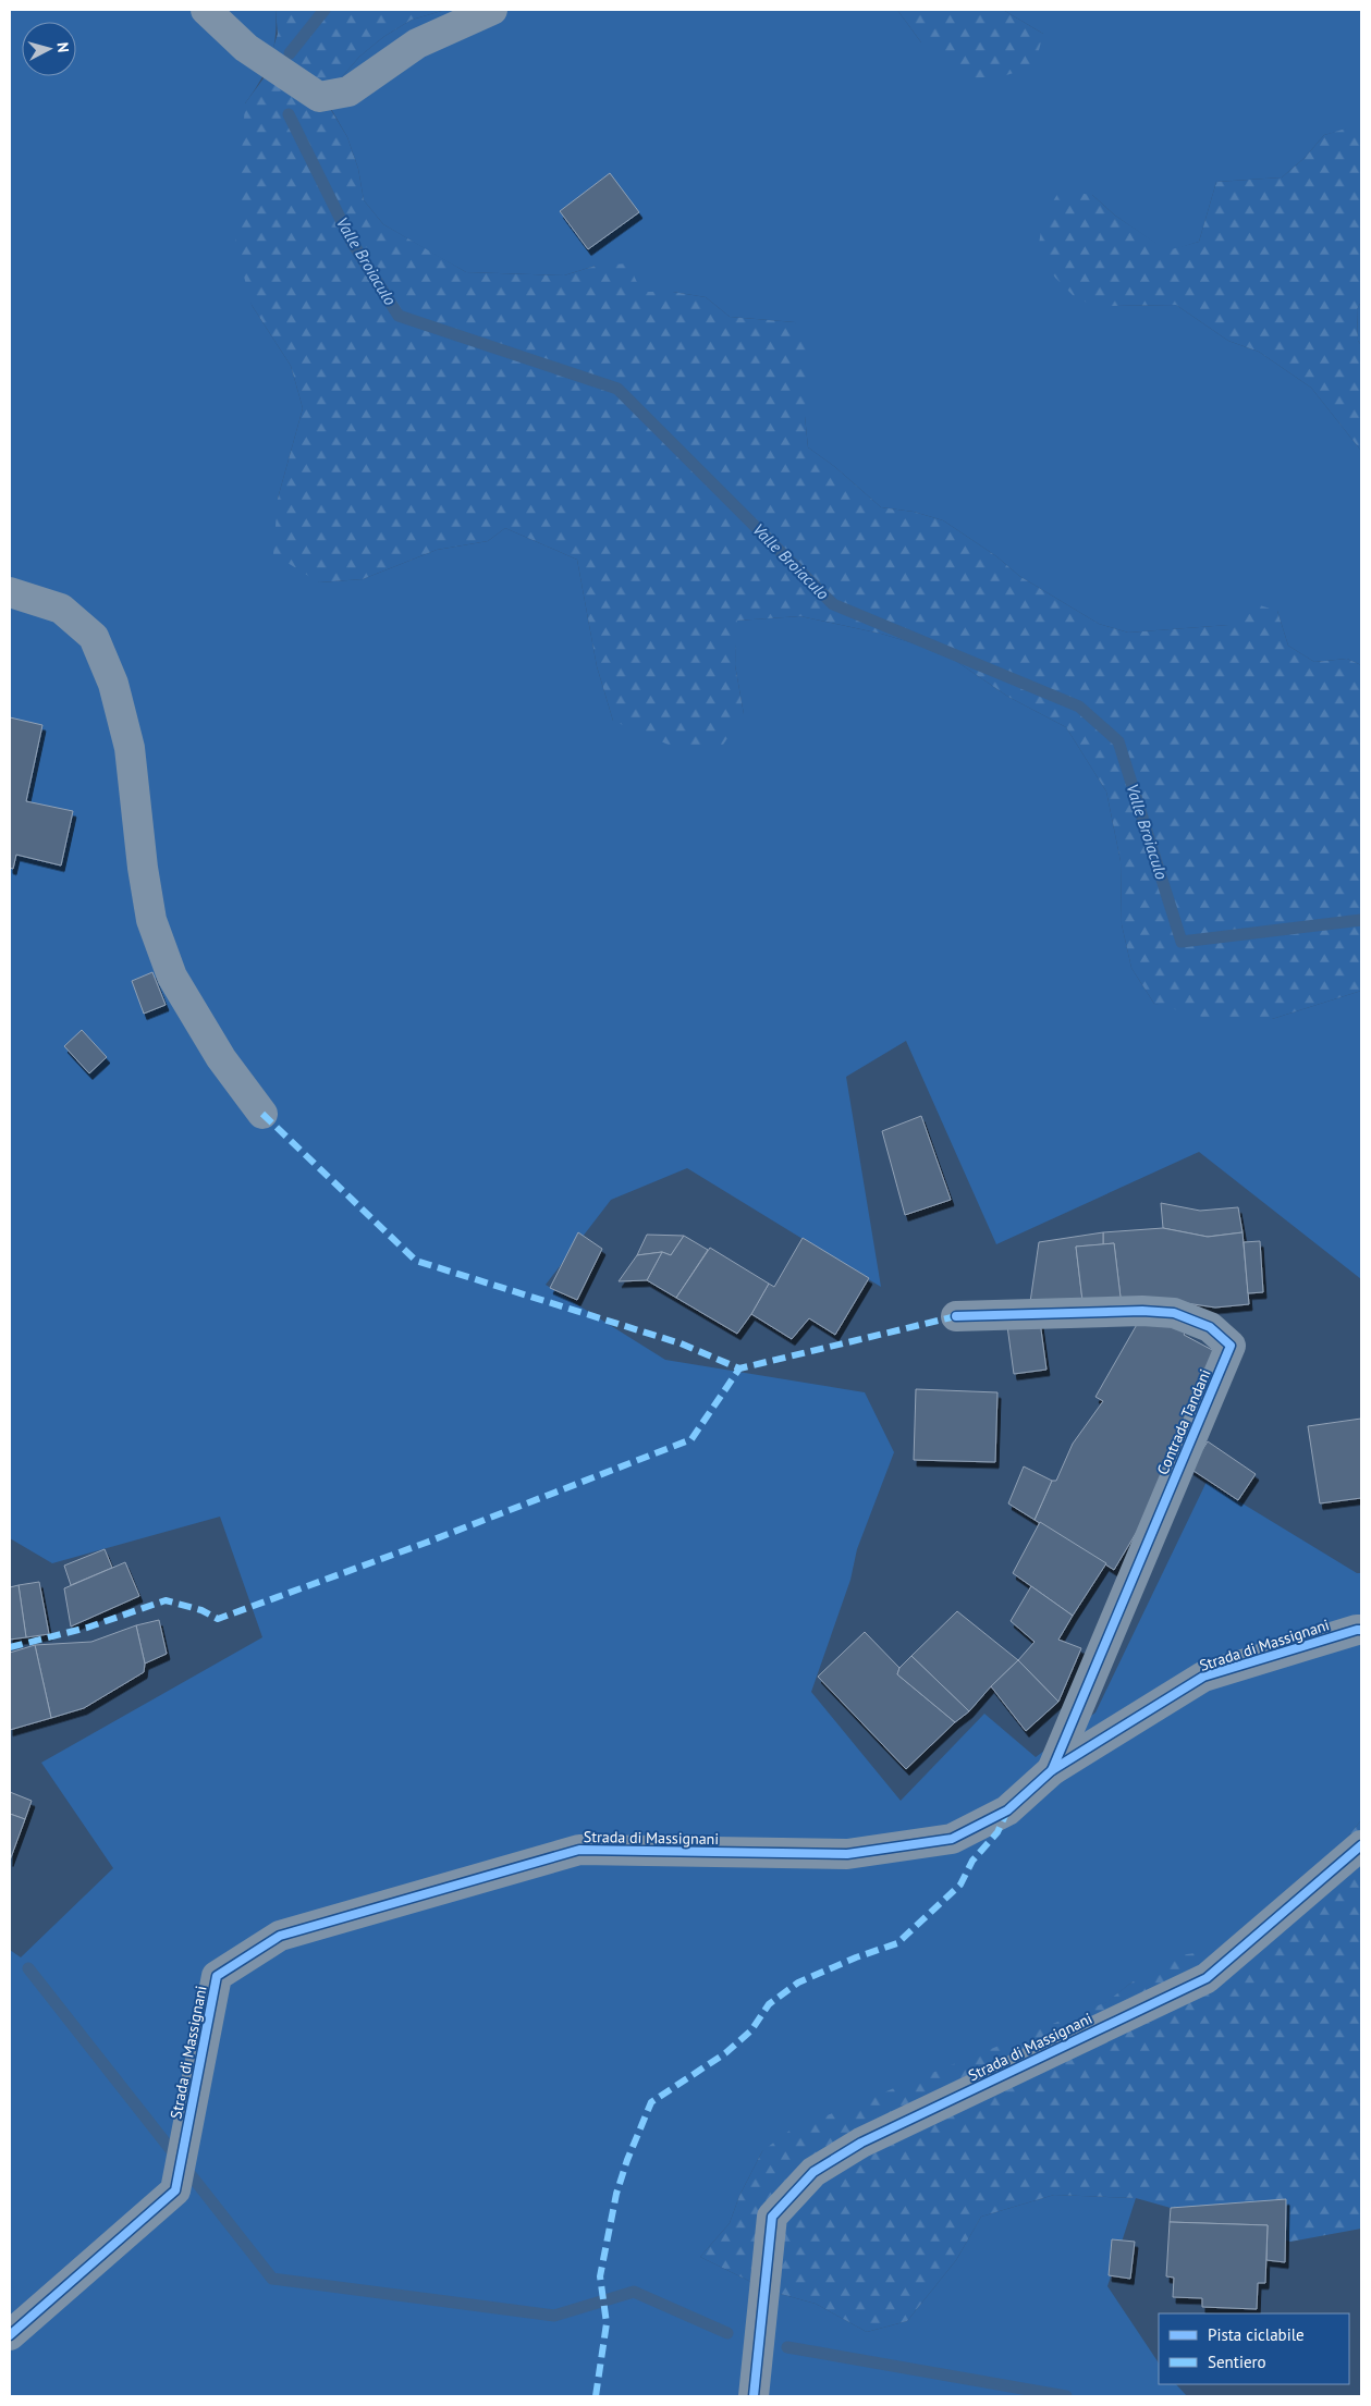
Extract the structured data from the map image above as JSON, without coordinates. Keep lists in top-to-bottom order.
{
  "streets": {
    "street": ["Contrada Tandani", "Strada di Massignani"]
  },
  "crossings": [
    ["Contrada Tandani", "Strada di Massignani"]
  ],
  "water": ["Valle Broiaculo"],
  "legend": ["Pista ciclabile", "Sentiero"],
  "north": "right"
}
